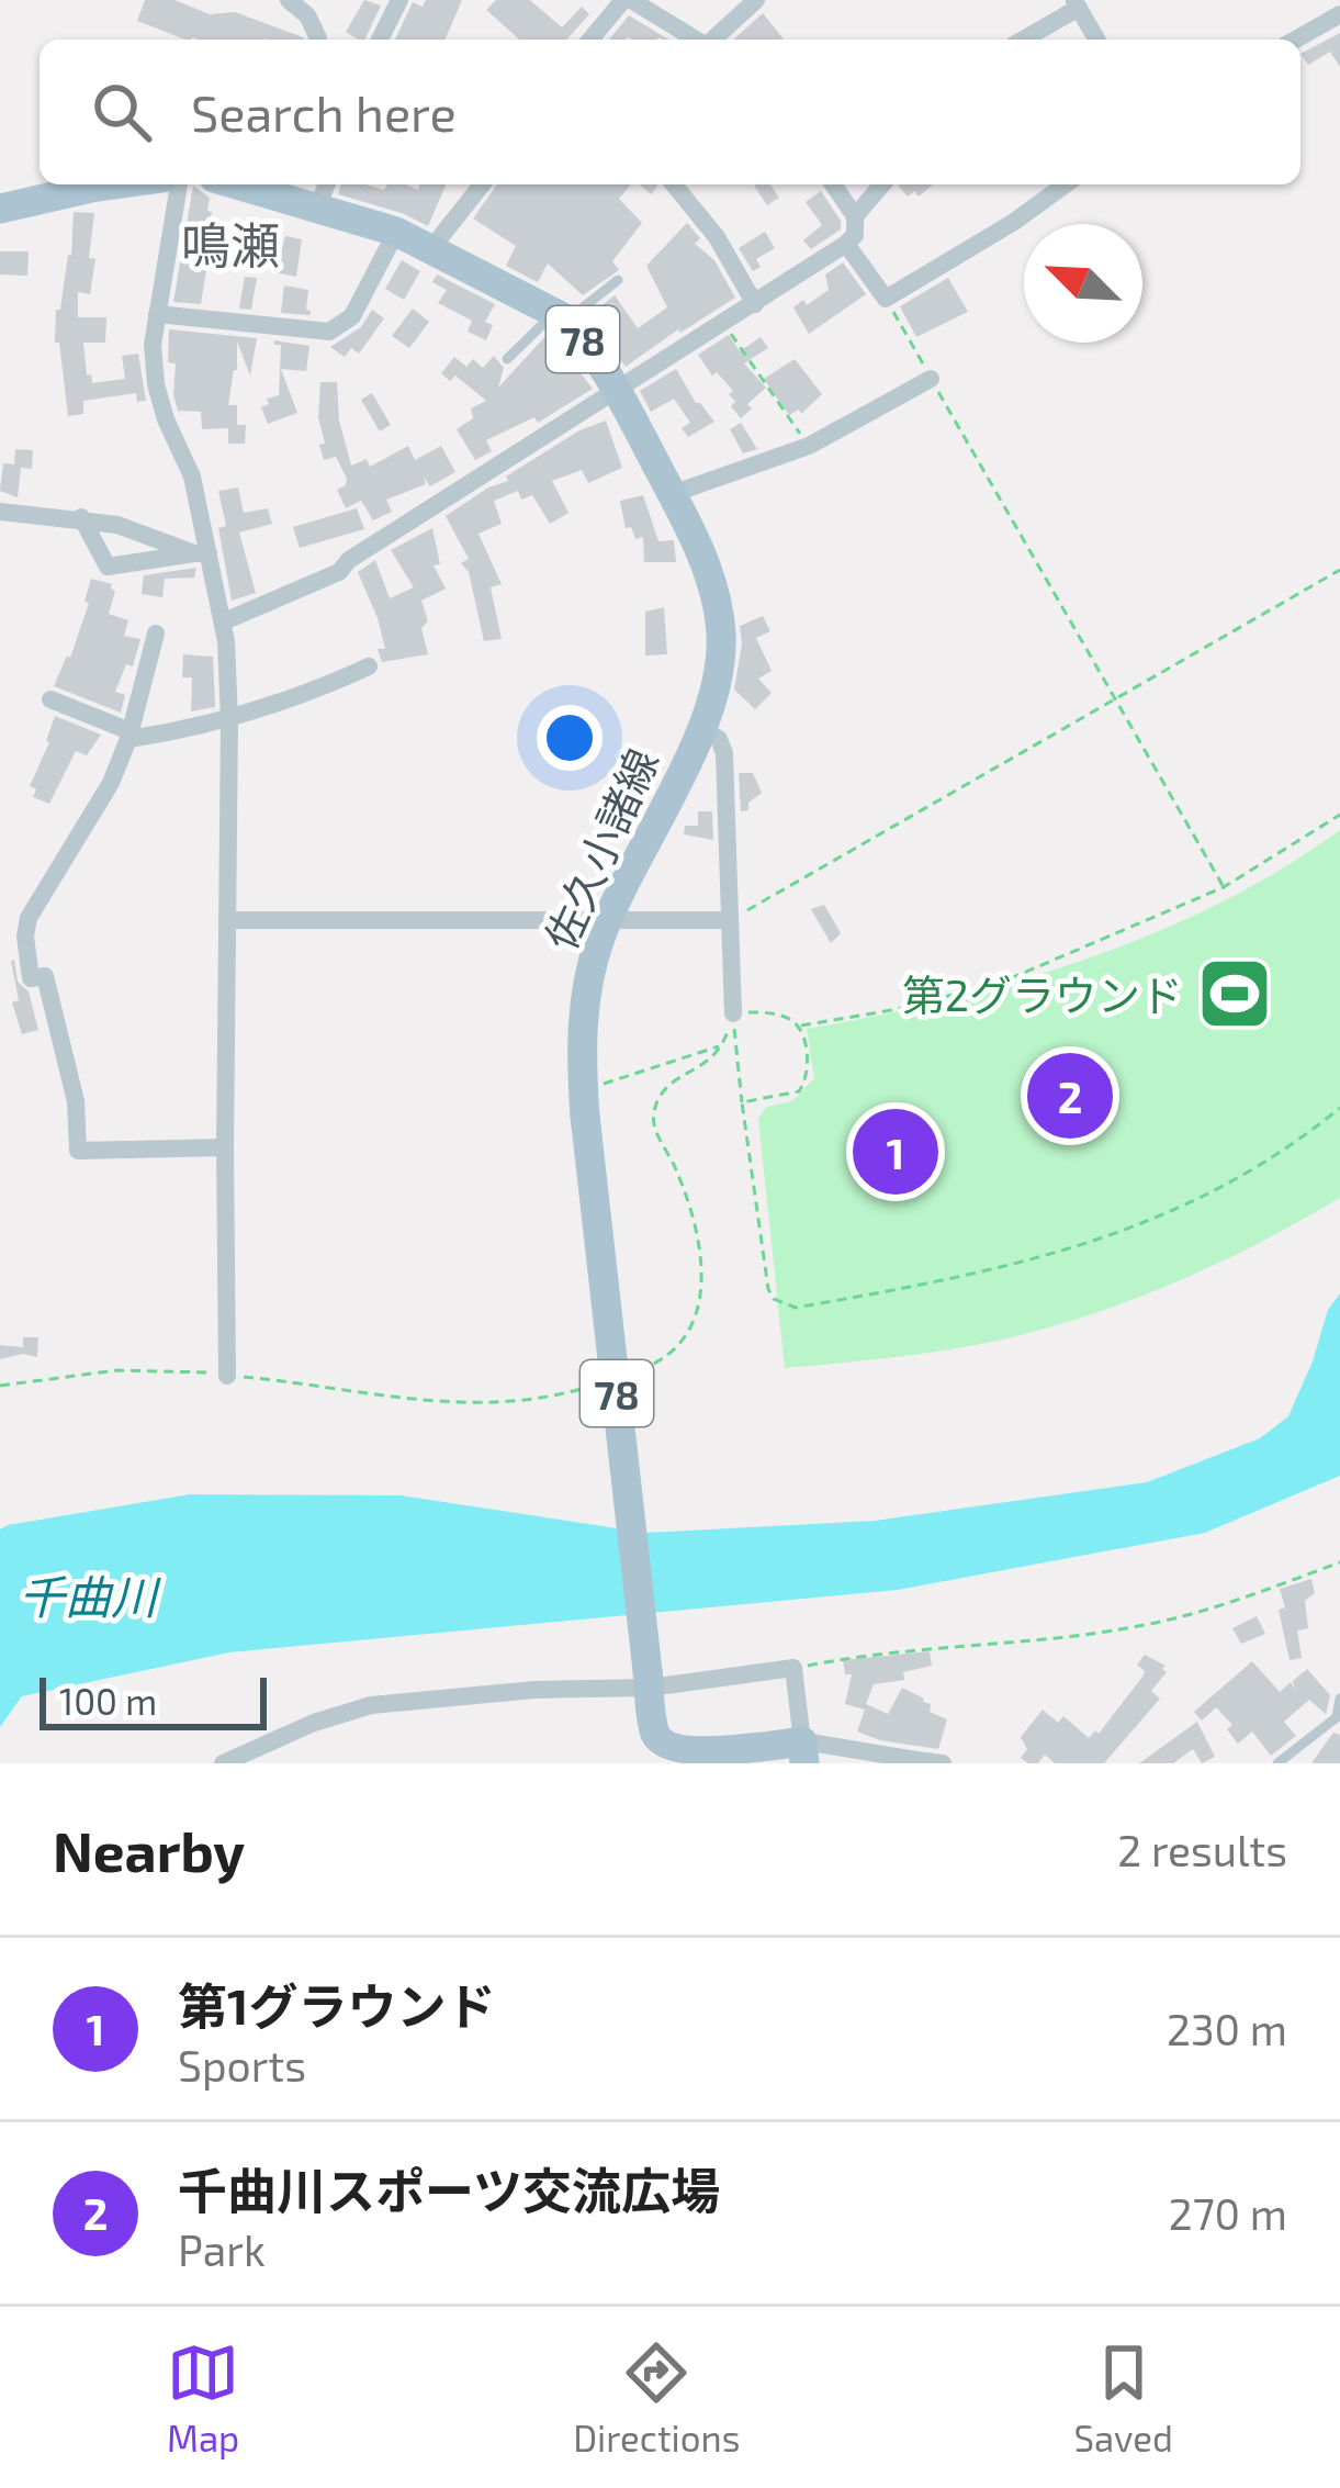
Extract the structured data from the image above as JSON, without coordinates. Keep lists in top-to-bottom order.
{
  "streets": {
    "main road": ["78", "佐久小諸線"]
  },
  "districts": ["鳴瀬"],
  "water": ["千曲川"],
  "places": {
    "sports": ["第2グラウンド"]
  },
  "scale_bar": "100 m",
  "north": "top left",
  "page": {
    "search": "Search here",
    "pins": ["2", "1"],
    "scale": "100 m",
    "heading": ["Nearby", "2 results"],
    "list": [
      {
        "mark": "1",
        "name": "第1グラウンド",
        "note": "Sports",
        "value": "230 m"
      },
      {
        "mark": "2",
        "name": "千曲川スポーツ交流広場",
        "note": "Park",
        "value": "270 m"
      }
    ],
    "nav": ["Map", "Directions", "Saved"]
  }
}
